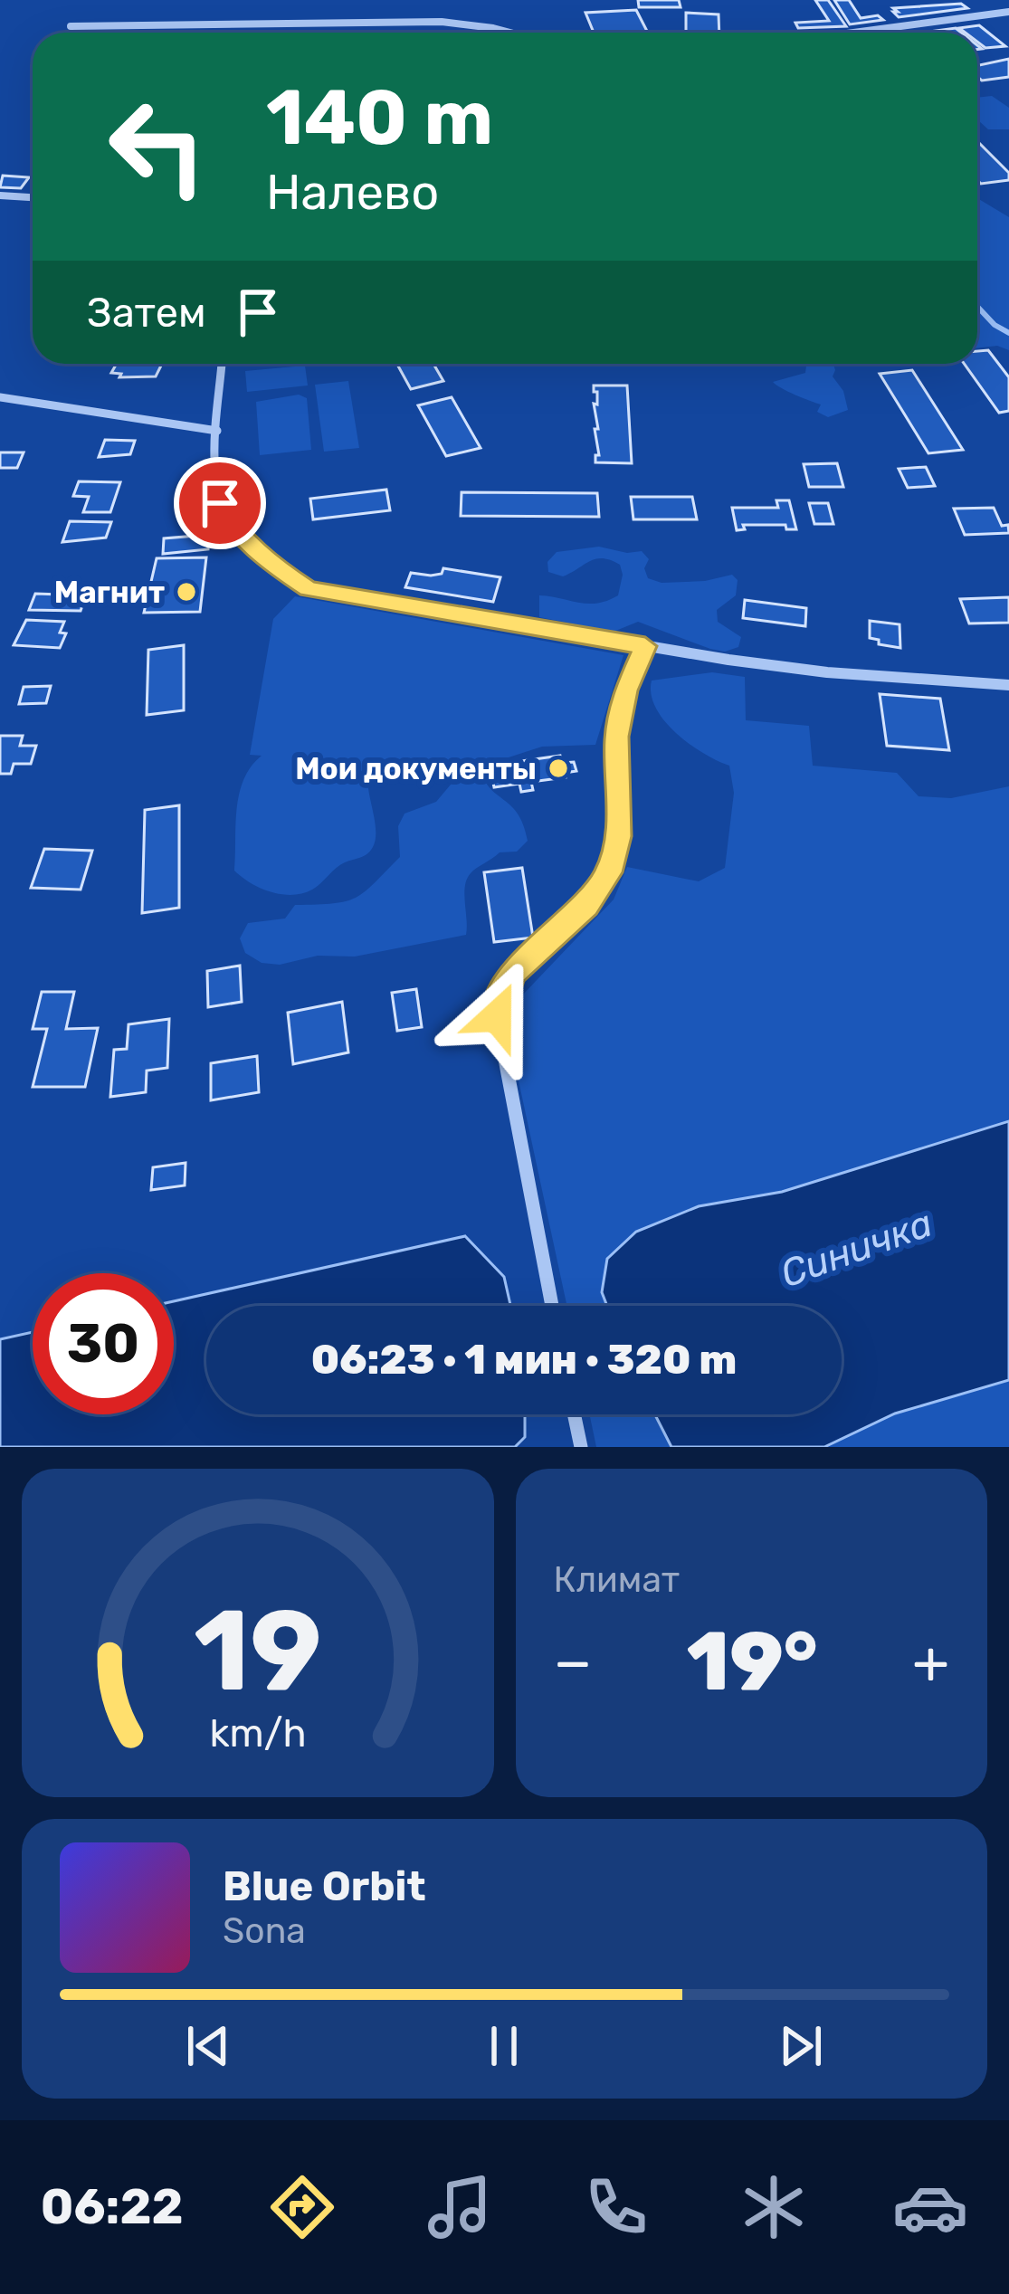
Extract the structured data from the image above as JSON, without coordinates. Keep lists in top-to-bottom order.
{
  "water": ["Синичка"],
  "places": ["Магнит", "Мои документы"],
  "page": {
    "turn": ["140 m", "Налево"],
    "then": "Затем",
    "limit": "30",
    "trip": "06:23 · 1 мин · 320 m",
    "tile": "Климат",
    "heat": ["−", "19°", "+"],
    "song": ["Blue Orbit", "Sona"],
    "tabs": "06:22",
    "gauge": ["19", "km/h"]
  }
}
